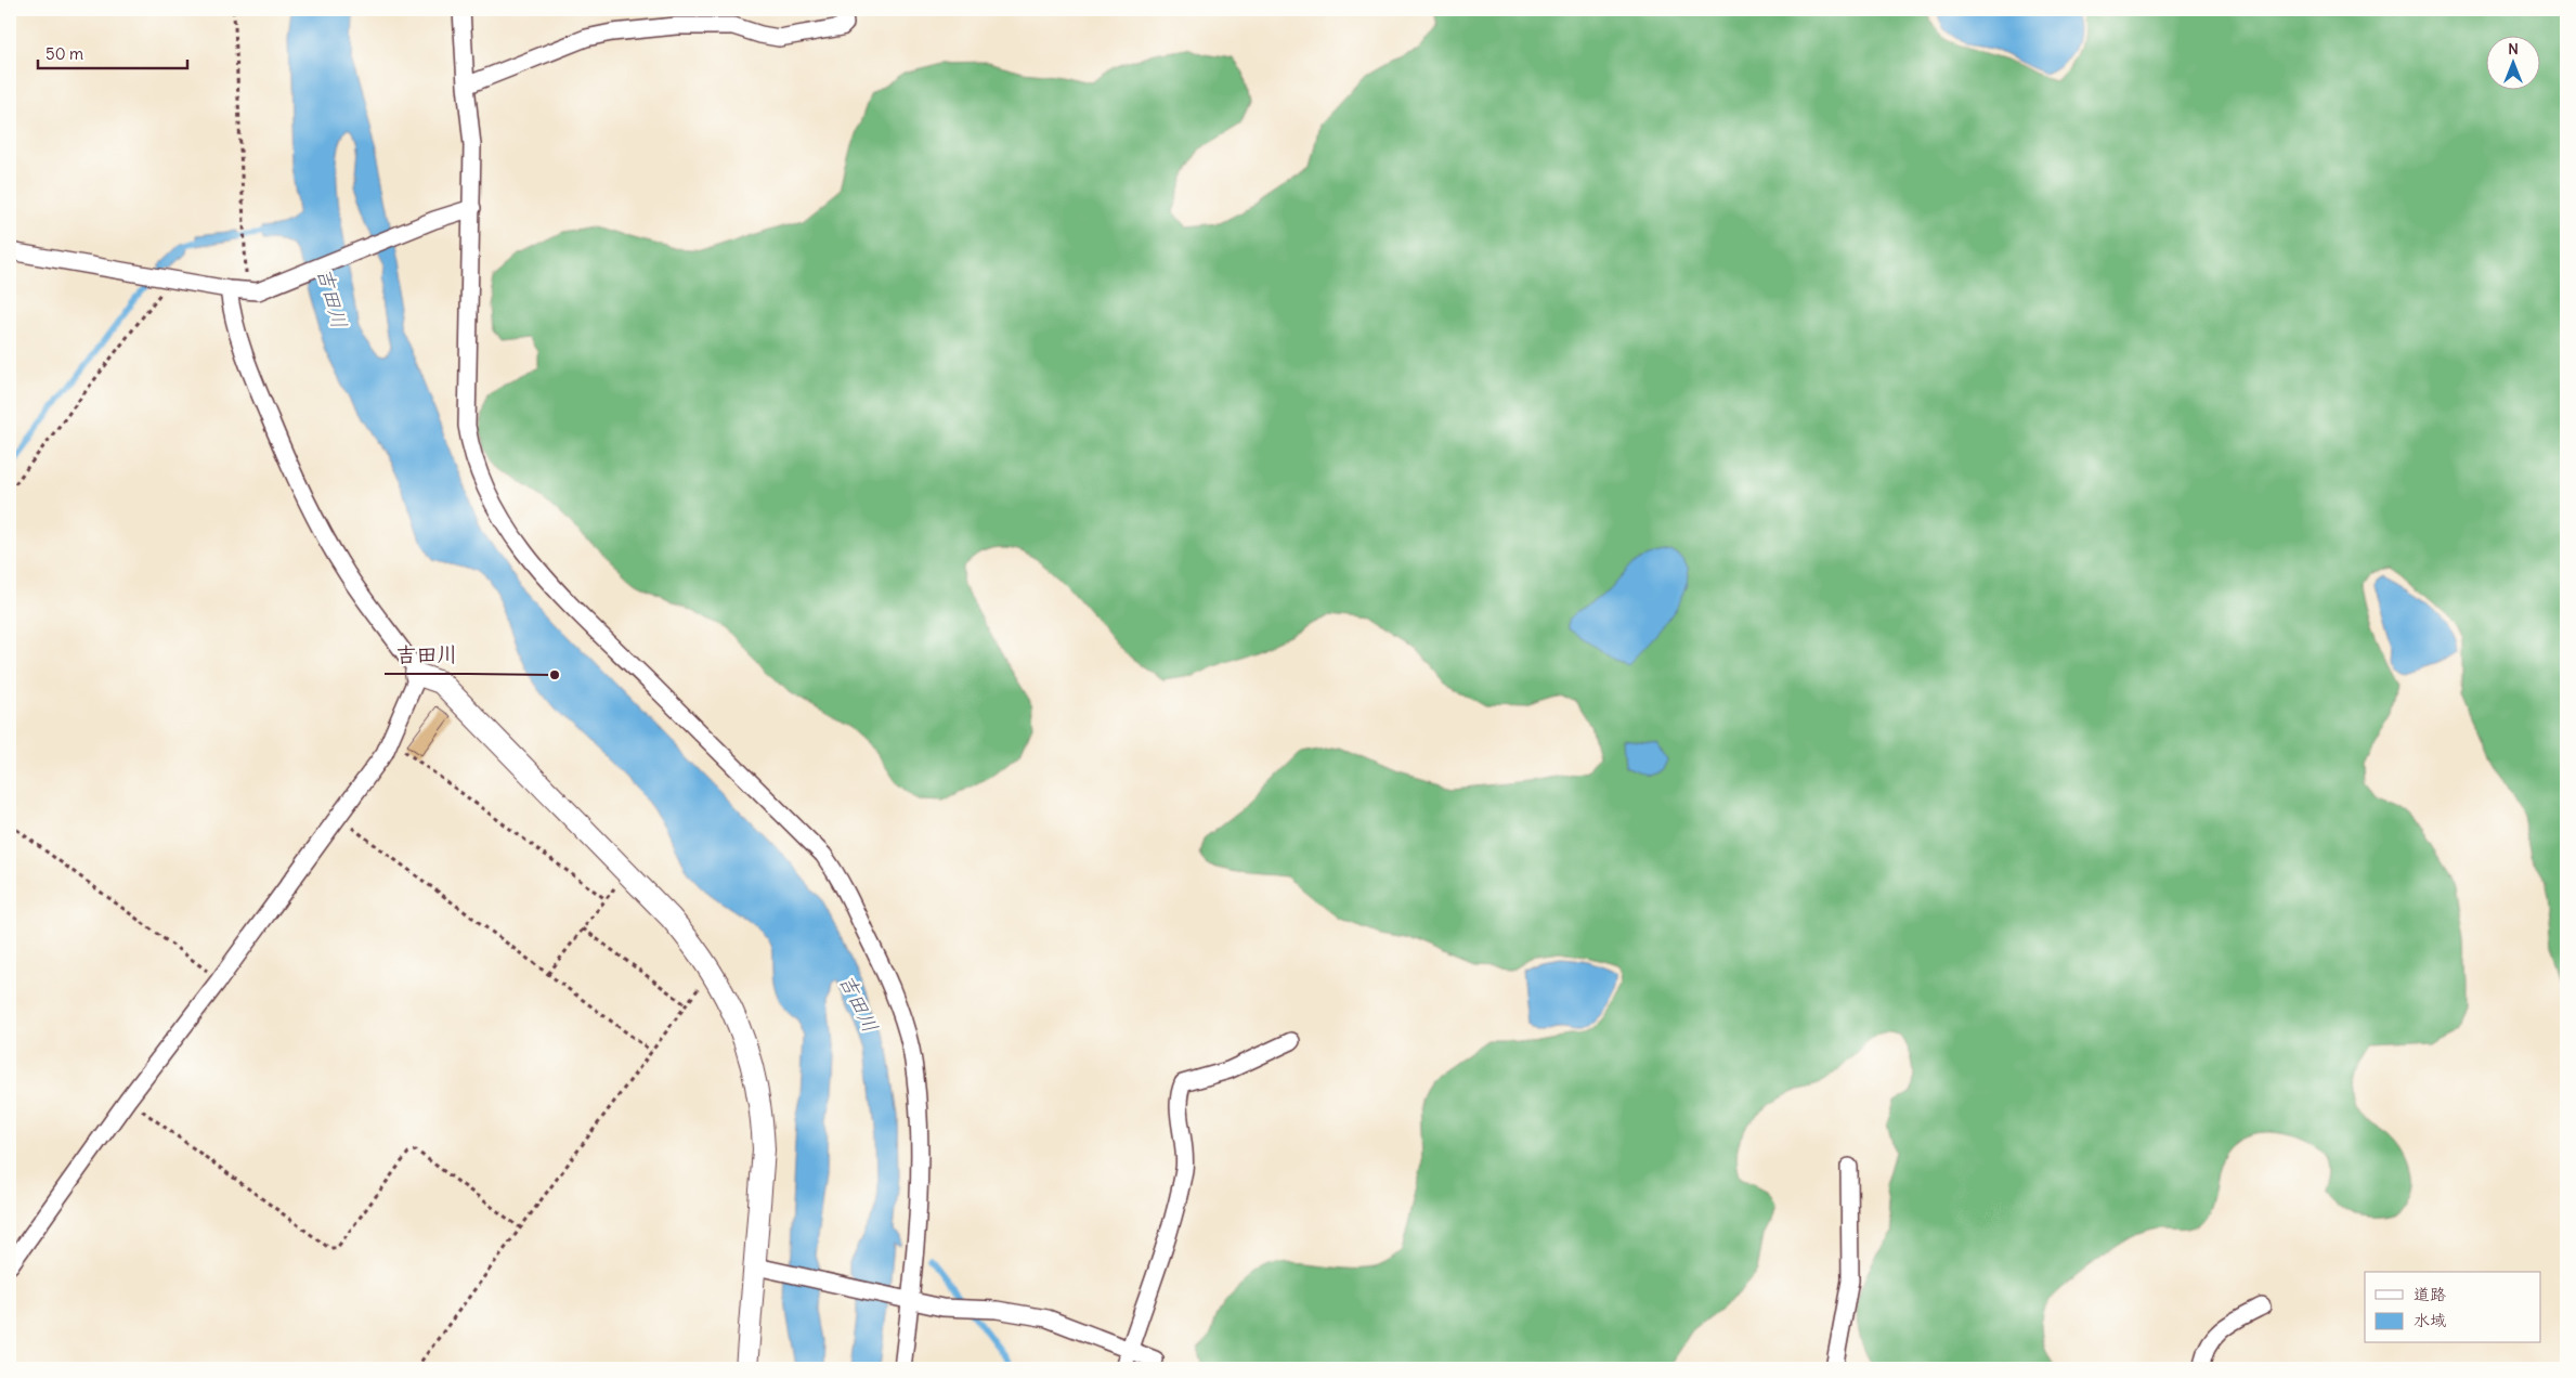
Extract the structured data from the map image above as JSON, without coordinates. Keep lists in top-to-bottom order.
{
  "water": ["吉田川"],
  "places": ["吉田川"],
  "legend": ["道路", "水域"],
  "scale_bar": "50 m",
  "north": "top"
}
